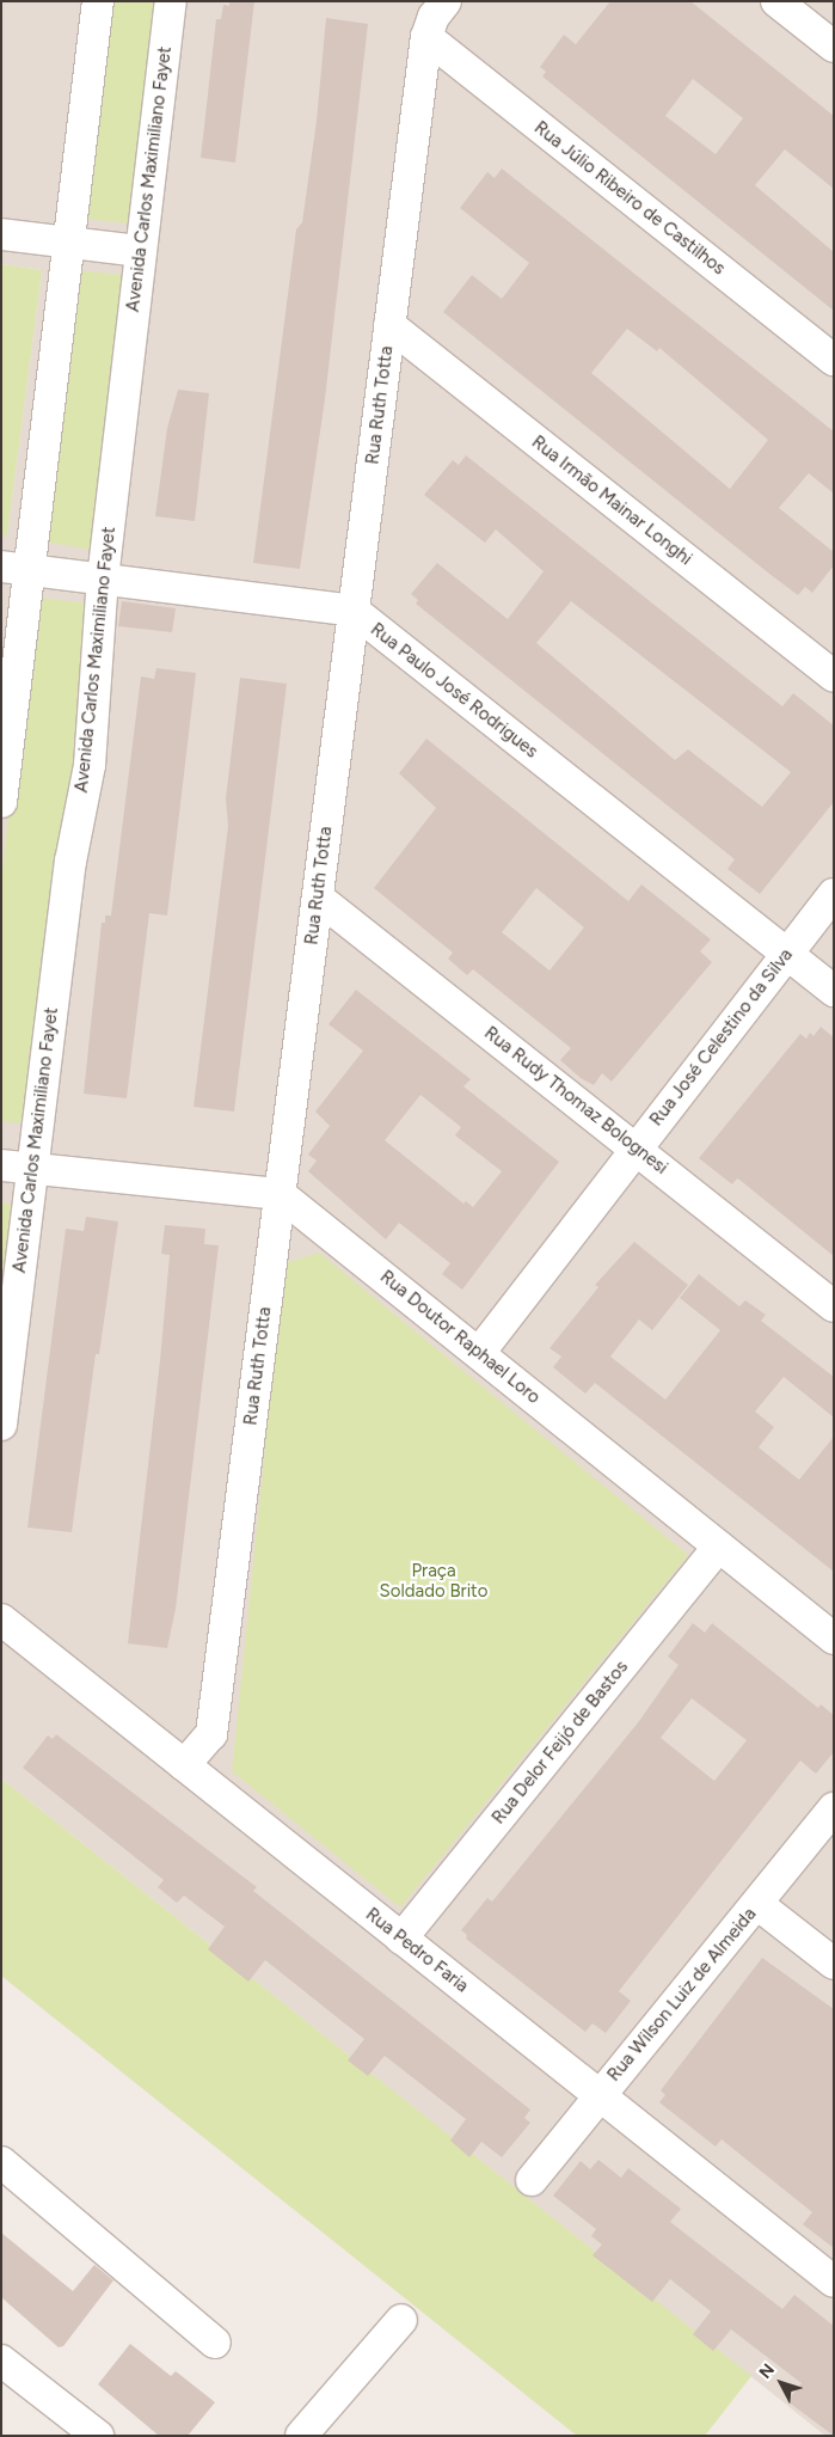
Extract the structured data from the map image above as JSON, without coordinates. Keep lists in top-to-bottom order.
{
  "streets": {
    "street": [
      "Avenida Carlos Maximiliano Fayet",
      "Rua Júlio Ribeiro de Castilhos",
      "Rua Ruth Totta",
      "Rua Irmão Mainar Longhi",
      "Rua Paulo José Rodrigues",
      "Rua José Celestino da Silva",
      "Rua Rudy Thomaz Bolognesi",
      "Rua Doutor Raphael Loro",
      "Rua Delor Feijó de Bastos",
      "Rua Pedro Faria",
      "Rua Wilson Luiz de Almeida"
    ]
  },
  "crossings": [
    ["Avenida Carlos Maximiliano Fayet", "Rua Paulo José Rodrigues"],
    ["Rua Júlio Ribeiro de Castilhos", "Rua Ruth Totta"],
    ["Rua Ruth Totta", "Rua Irmão Mainar Longhi"],
    ["Rua Ruth Totta", "Rua Paulo José Rodrigues"],
    ["Rua Ruth Totta", "Rua Rudy Thomaz Bolognesi"],
    ["Rua Ruth Totta", "Rua Doutor Raphael Loro"],
    ["Rua Ruth Totta", "Rua Pedro Faria"],
    ["Rua Paulo José Rodrigues", "Rua José Celestino da Silva"],
    ["Rua José Celestino da Silva", "Rua Rudy Thomaz Bolognesi"],
    ["Rua José Celestino da Silva", "Rua Doutor Raphael Loro"],
    ["Rua Doutor Raphael Loro", "Rua Delor Feijó de Bastos"],
    ["Rua Delor Feijó de Bastos", "Rua Pedro Faria"],
    ["Rua Pedro Faria", "Rua Wilson Luiz de Almeida"]
  ],
  "parks": ["Praça Soldado Brito"],
  "north": "top left"
}
